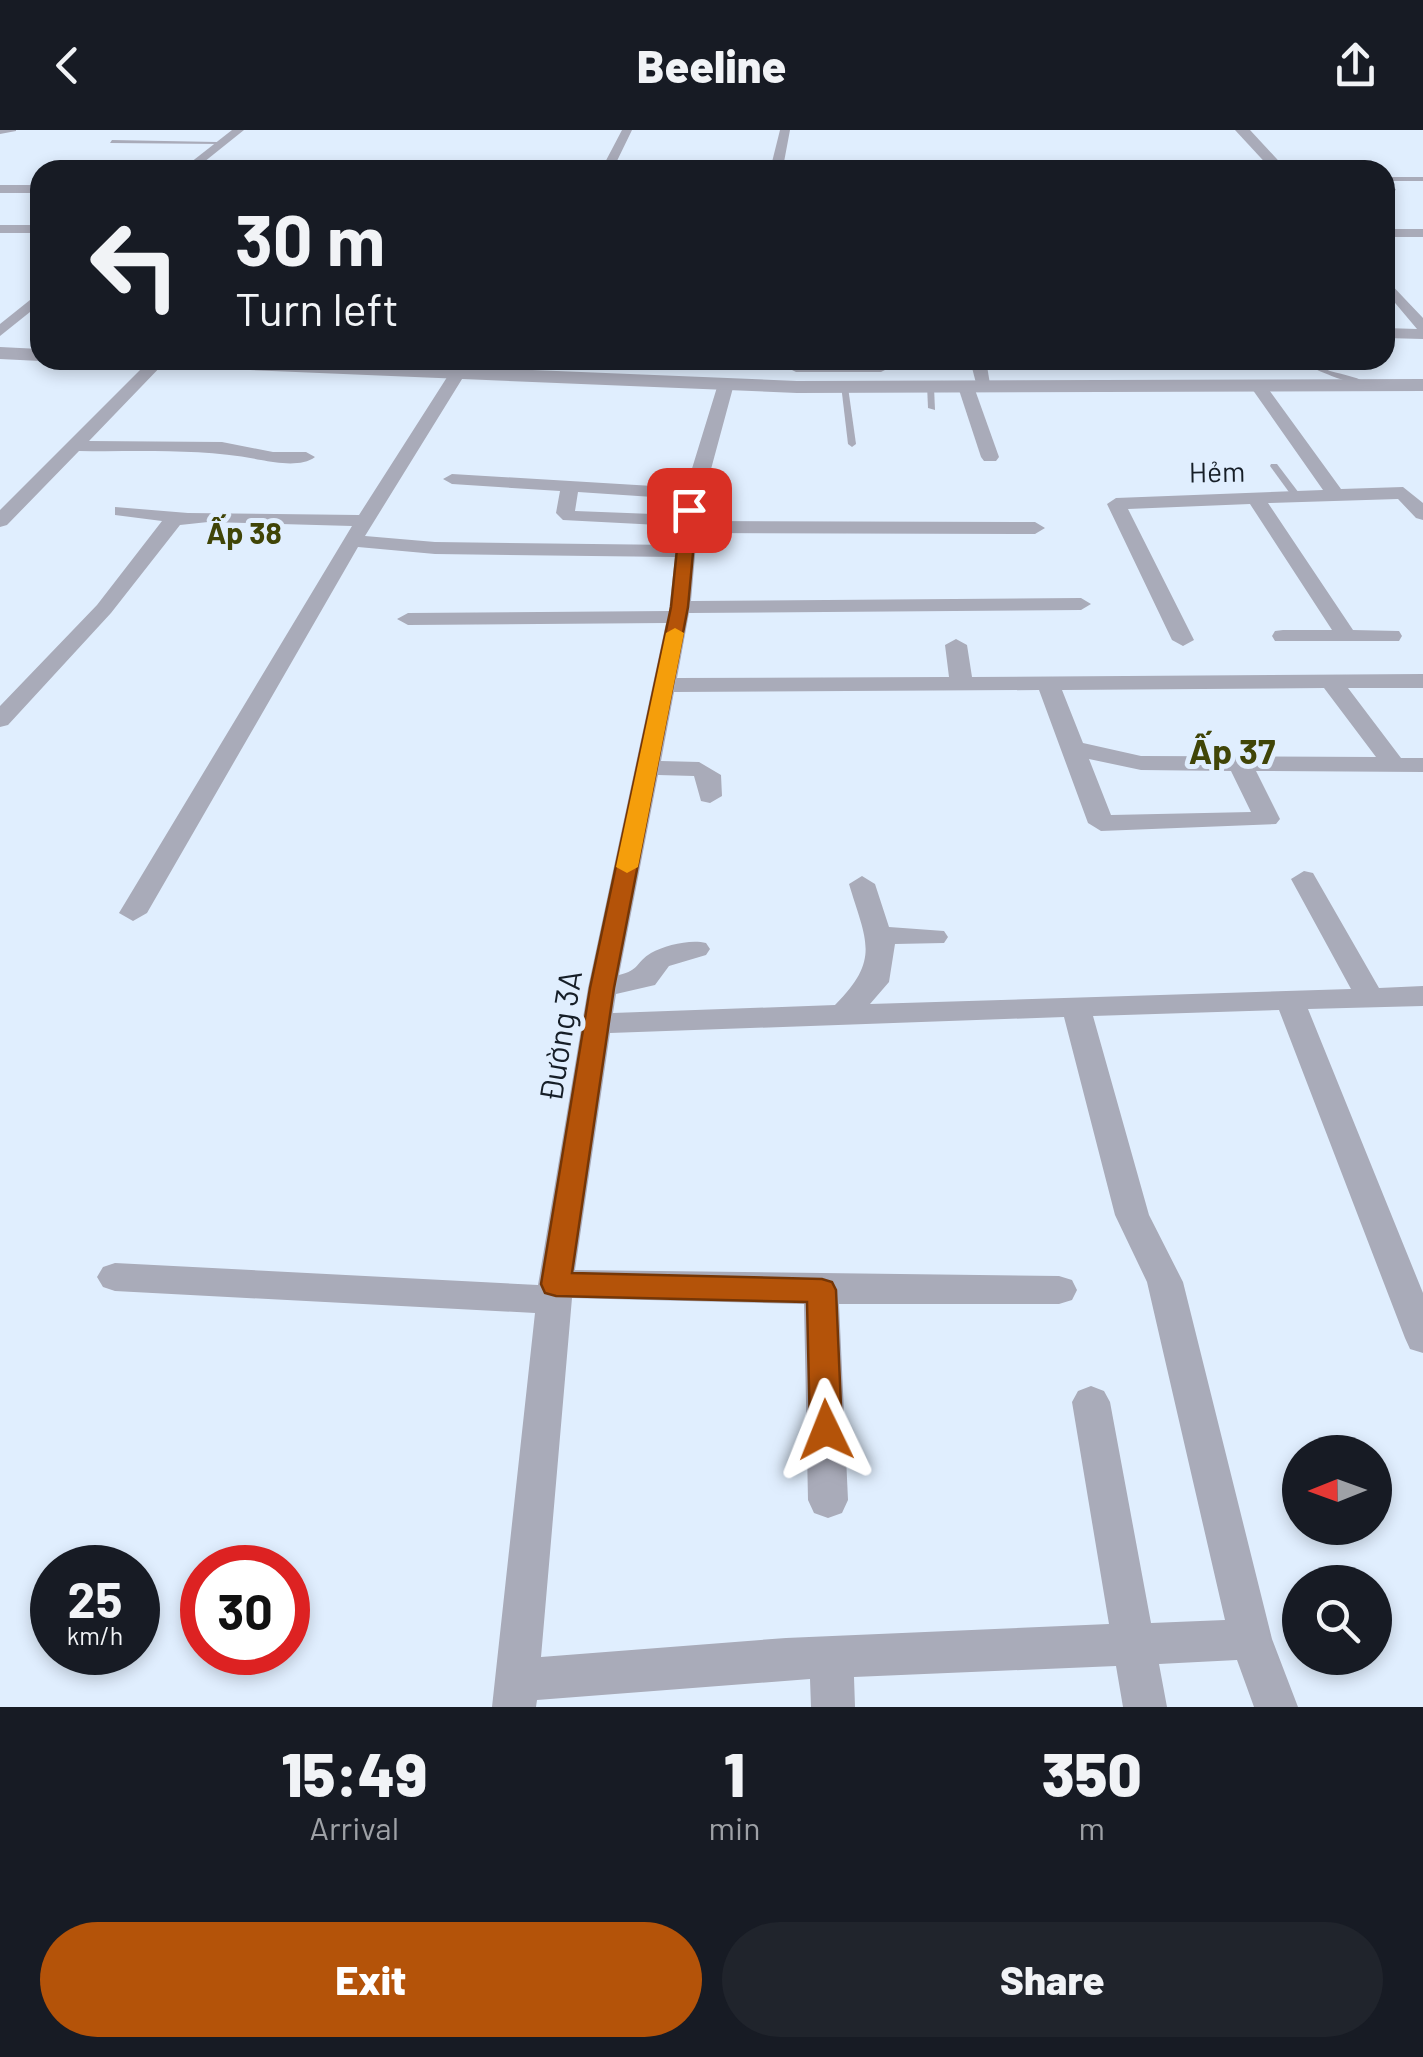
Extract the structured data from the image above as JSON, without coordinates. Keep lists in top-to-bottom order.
{
  "streets": {
    "street": ["Hẻm", "Đường 3A"]
  },
  "districts": ["Ấp 38", "Ấp 37"],
  "north": "left",
  "page": {
    "header": "Beeline",
    "turn": ["30 m", "Turn left"],
    "speed": "25 km/h",
    "limit": "30",
    "eta": [
      "15:49",
      "Arrival",
      "1",
      "min",
      "350",
      "m"
    ],
    "buttons": ["Exit", "Share"]
  }
}
